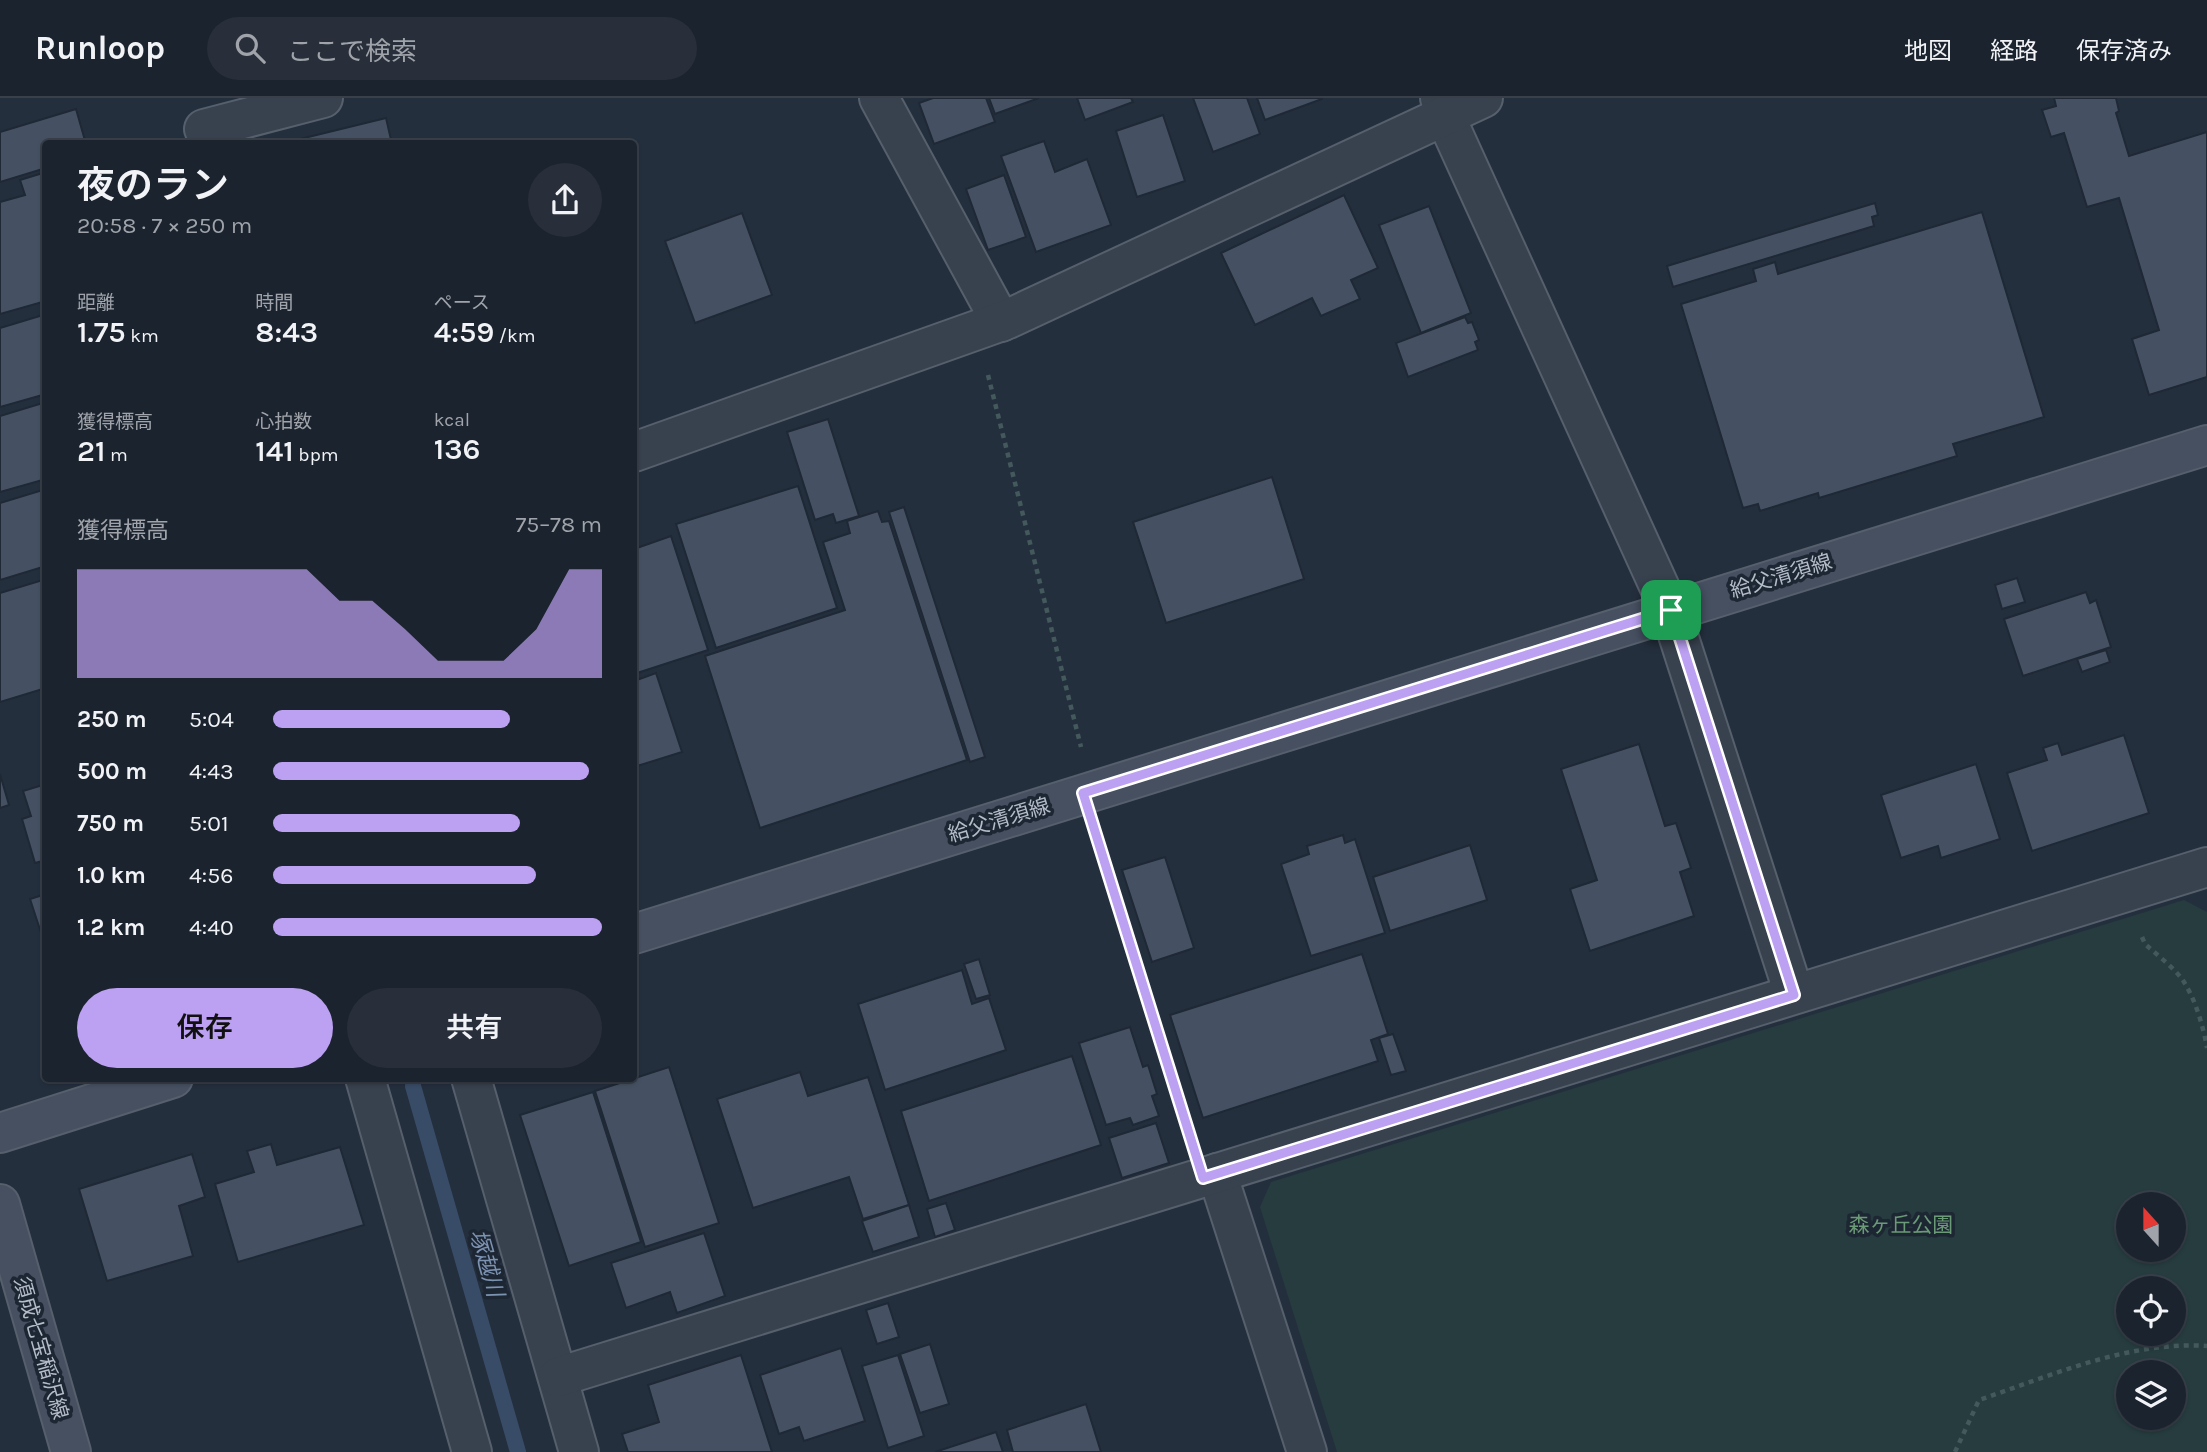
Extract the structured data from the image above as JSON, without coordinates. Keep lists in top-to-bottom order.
{
  "streets": {
    "main road": ["給父清須線", "須成七宝稲沢線"]
  },
  "water": ["塚越川"],
  "parks": ["森ヶ丘公園"],
  "north": "top",
  "page": {
    "header": "Runloop",
    "search": "ここで検索",
    "nav": ["地図", "経路", "保存済み"],
    "heading": ["夜のラン", "20:58 · 7 × 250 m"],
    "stats": [
      ["距離", "1.75 km"],
      ["時間", "8:43"],
      ["ペース", "4:59 /km"],
      ["獲得標高", "21 m"],
      ["心拍数", "141 bpm"],
      ["kcal", "136"]
    ],
    "chart": ["獲得標高", "75–78 m"],
    "list": [
      {
        "name": "250 m",
        "note": "5:04"
      },
      {
        "name": "500 m",
        "note": "4:43"
      },
      {
        "name": "750 m",
        "note": "5:01"
      },
      {
        "name": "1.0 km",
        "note": "4:56"
      },
      {
        "name": "1.2 km",
        "note": "4:40"
      }
    ],
    "buttons": ["保存", "共有"]
  }
}
